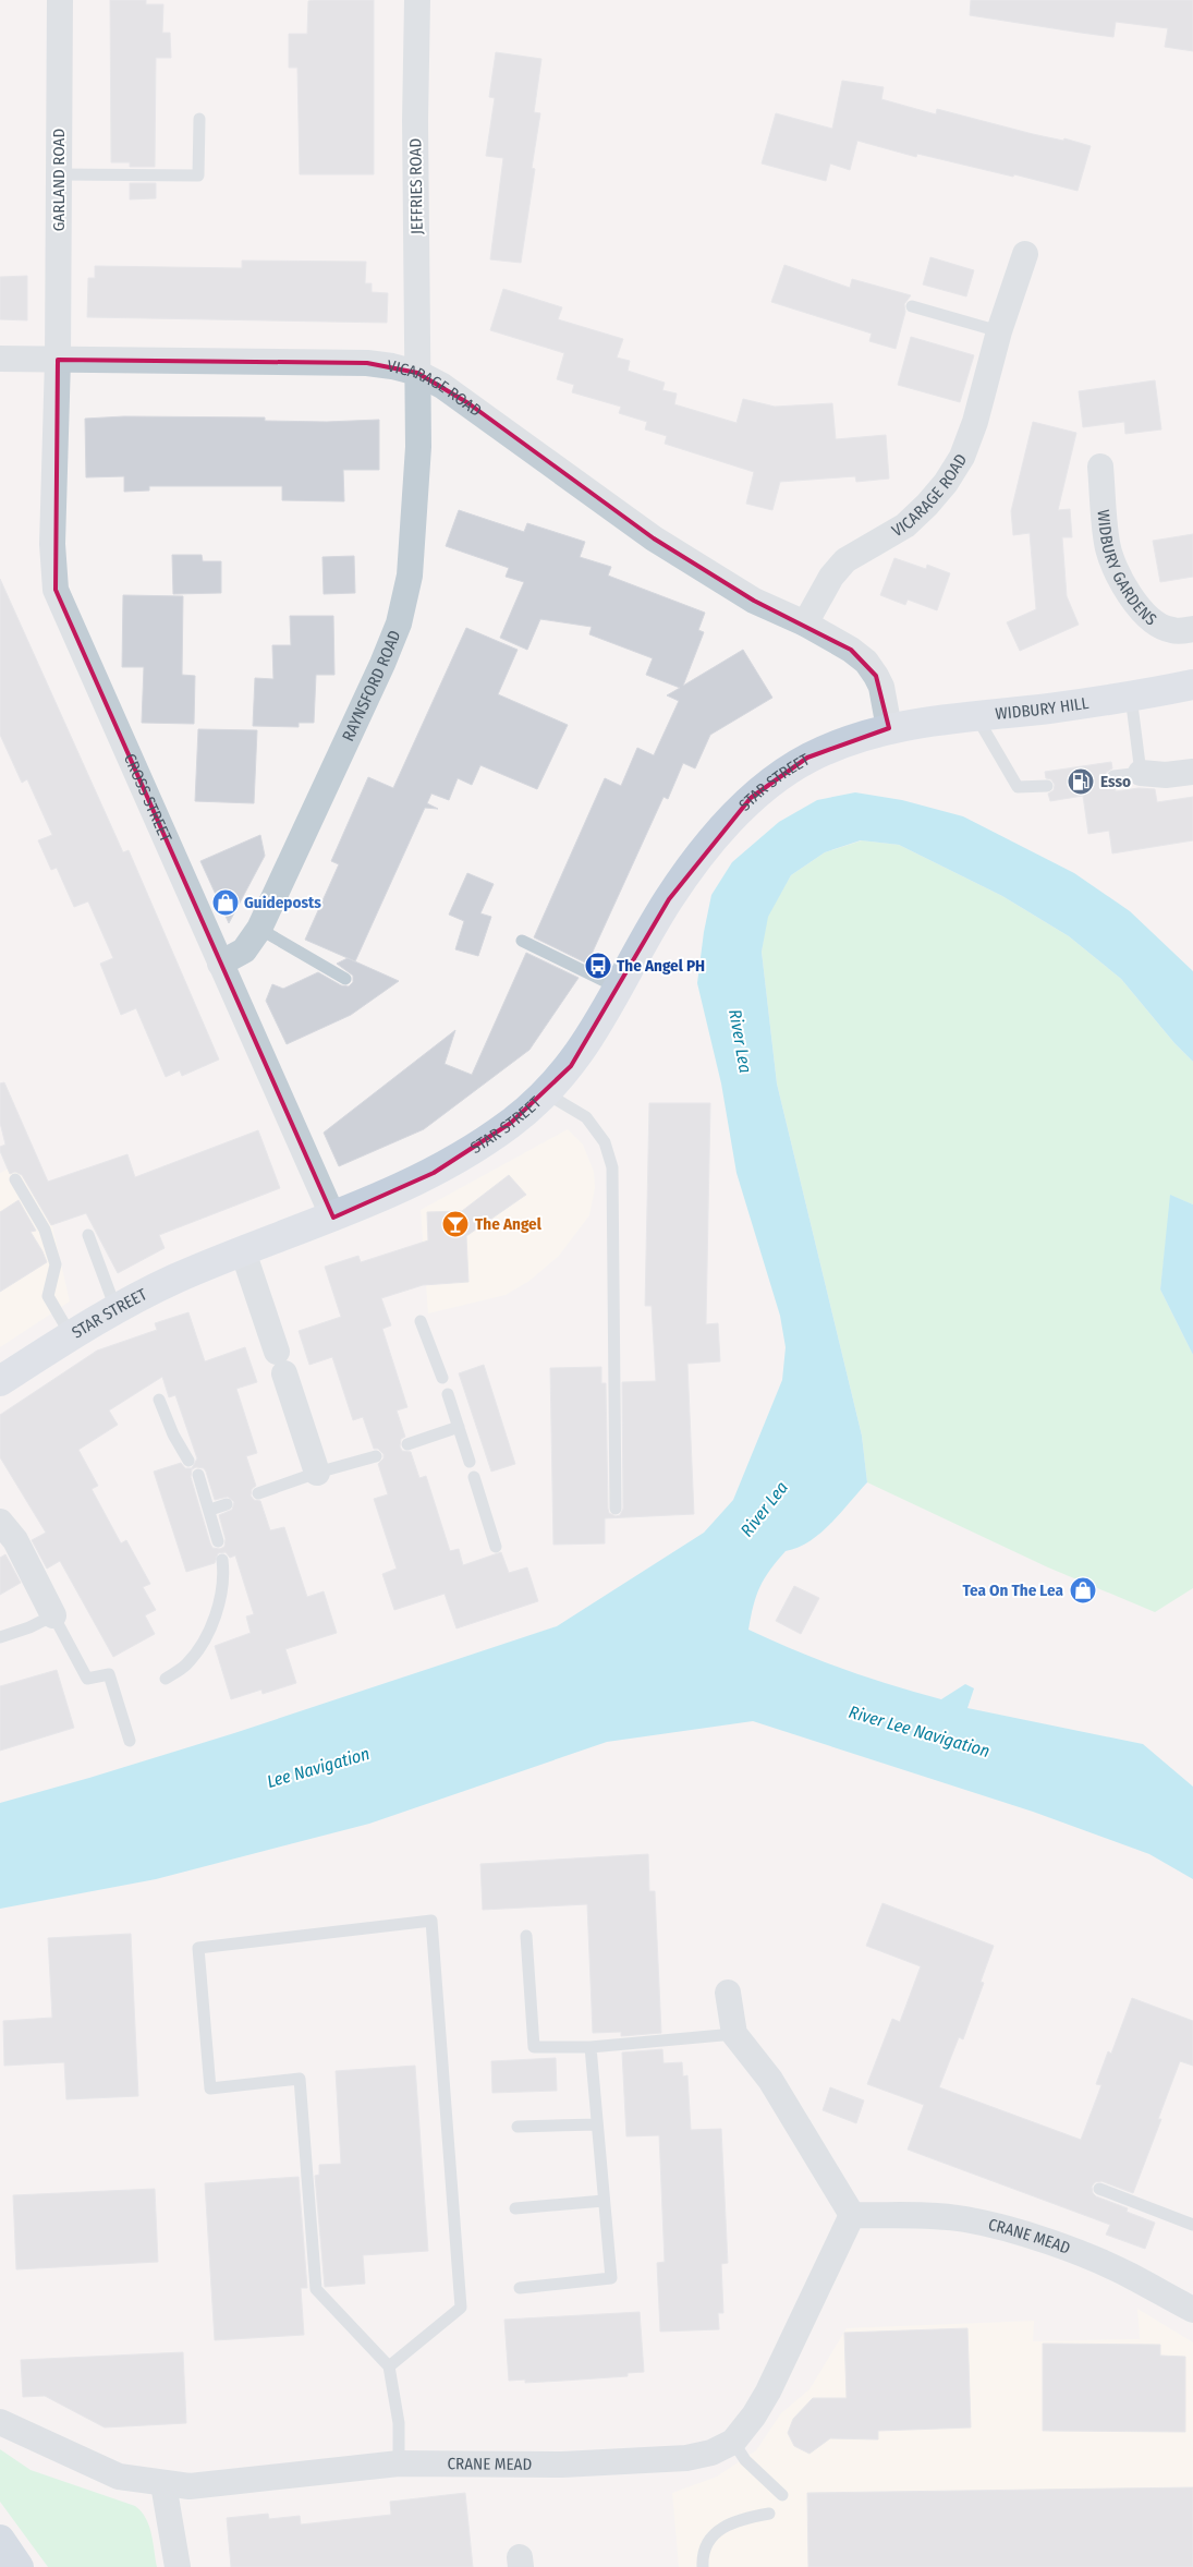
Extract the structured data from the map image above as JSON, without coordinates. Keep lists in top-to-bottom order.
{
  "streets": {
    "main road": ["WIDBURY HILL", "STAR STREET"],
    "street": [
      "GARLAND ROAD",
      "JEFFRIES ROAD",
      "VICARAGE ROAD",
      "WIDBURY GARDENS",
      "RAYNSFORD ROAD",
      "CROSS STREET",
      "CRANE MEAD"
    ]
  },
  "crossings": [
    ["GARLAND ROAD", "VICARAGE ROAD"],
    ["GARLAND ROAD", "CROSS STREET"],
    ["JEFFRIES ROAD", "VICARAGE ROAD"],
    ["JEFFRIES ROAD", "RAYNSFORD ROAD"],
    ["VICARAGE ROAD", "RAYNSFORD ROAD"],
    ["VICARAGE ROAD", "WIDBURY HILL"],
    ["VICARAGE ROAD", "STAR STREET"],
    ["VICARAGE ROAD", "CROSS STREET"],
    ["RAYNSFORD ROAD", "CROSS STREET"],
    ["WIDBURY HILL", "STAR STREET"],
    ["STAR STREET", "CROSS STREET"]
  ],
  "water": ["River Lea", "River Lee Navigation", "Lee Navigation"],
  "places": {
    "fuel station": ["Esso"],
    "shop": ["Guideposts", "Tea On The Lea"],
    "bus stop": ["The Angel PH"],
    "bar": ["The Angel"]
  }
}
